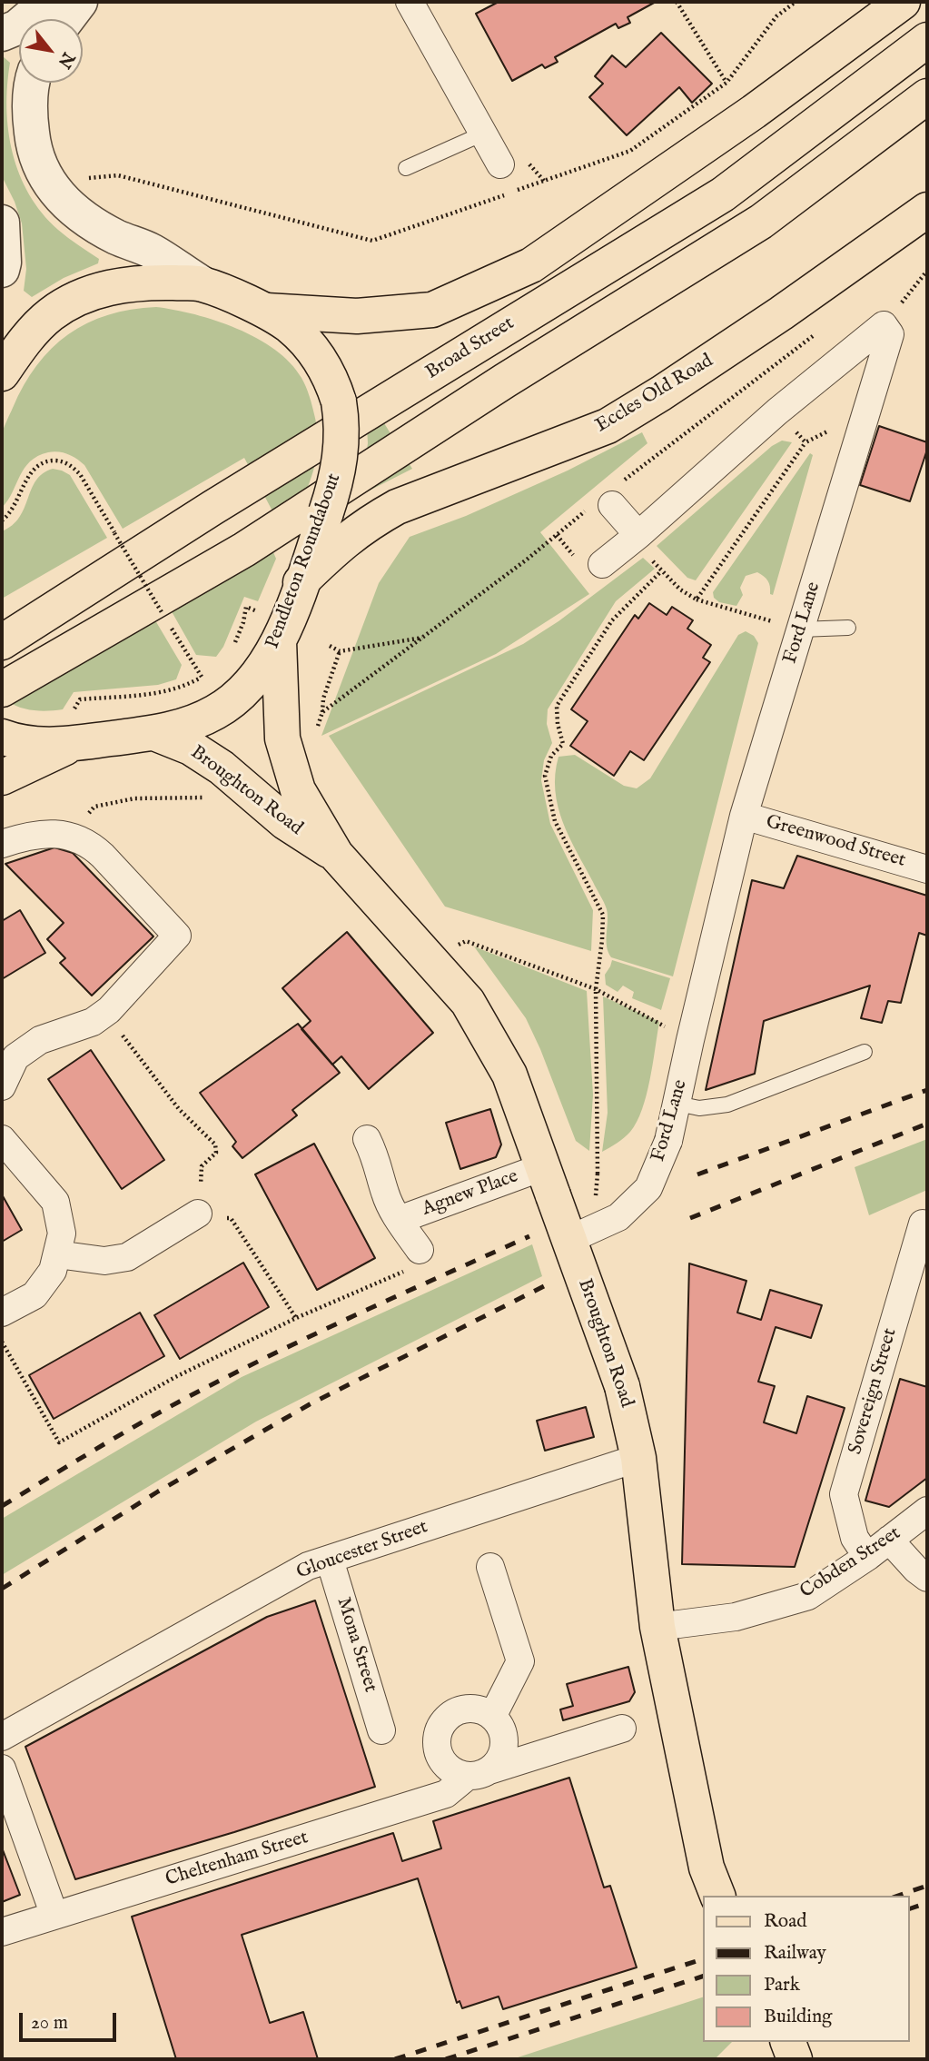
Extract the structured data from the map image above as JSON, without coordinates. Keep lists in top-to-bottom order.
{
  "streets": {
    "main road": [
      "Broad Street",
      "Eccles Old Road",
      "Pendleton Roundabout",
      "Broughton Road"
    ],
    "street": [
      "Ford Lane",
      "Greenwood Street",
      "Agnew Place",
      "Sovereign Street",
      "Gloucester Street",
      "Cobden Street",
      "Mona Street",
      "Cheltenham Street"
    ]
  },
  "crossings": [
    ["Eccles Old Road", "Pendleton Roundabout"],
    ["Pendleton Roundabout", "Broughton Road"],
    ["Ford Lane", "Broughton Road"],
    ["Ford Lane", "Greenwood Street"],
    ["Broughton Road", "Agnew Place"],
    ["Broughton Road", "Gloucester Street"],
    ["Broughton Road", "Cobden Street"],
    ["Sovereign Street", "Cobden Street"],
    ["Gloucester Street", "Mona Street"]
  ],
  "legend": [
    "Road",
    "Railway",
    "Park",
    "Building"
  ],
  "scale_bar": "20 m",
  "north": "bottom right"
}
